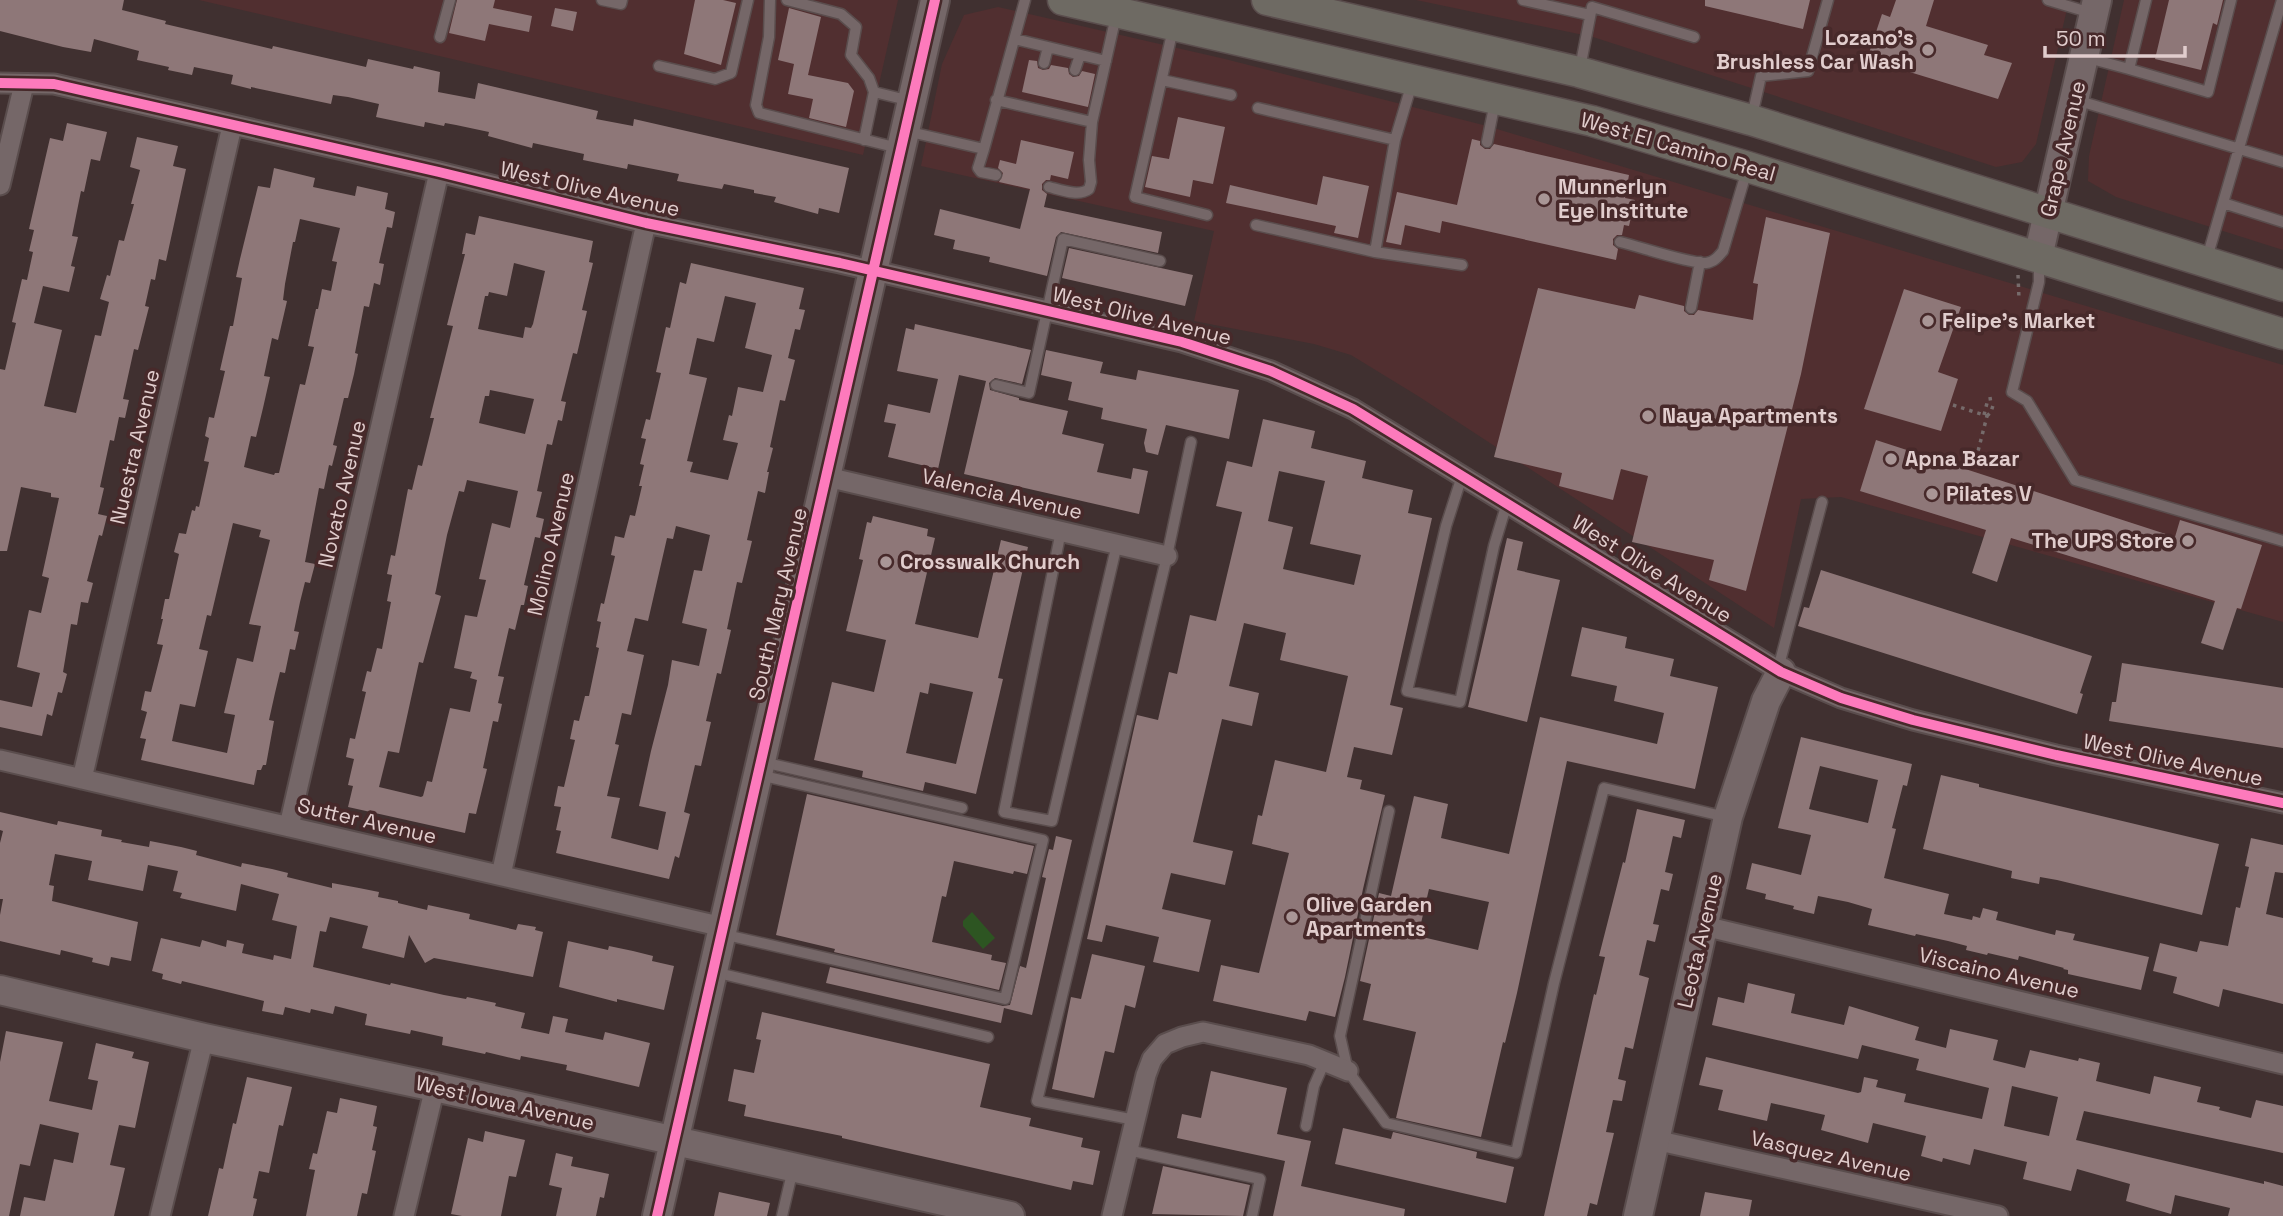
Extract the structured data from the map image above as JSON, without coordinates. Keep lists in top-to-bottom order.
{
  "streets": {
    "main road": ["West El Camino Real"],
    "street": [
      "Grape Avenue",
      "West Olive Avenue",
      "Nuestra Avenue",
      "Novato Avenue",
      "Valencia Avenue",
      "Molino Avenue",
      "South Mary Avenue",
      "Sutter Avenue",
      "Leota Avenue",
      "Viscaino Avenue",
      "West Iowa Avenue",
      "Vasquez Avenue"
    ]
  },
  "crossings": [
    ["West El Camino Real", "Grape Avenue"],
    ["West Olive Avenue", "Nuestra Avenue"],
    ["West Olive Avenue", "Novato Avenue"],
    ["West Olive Avenue", "Molino Avenue"],
    ["West Olive Avenue", "South Mary Avenue"],
    ["West Olive Avenue", "Leota Avenue"],
    ["Nuestra Avenue", "Sutter Avenue"],
    ["Novato Avenue", "Sutter Avenue"],
    ["Valencia Avenue", "South Mary Avenue"],
    ["Molino Avenue", "Sutter Avenue"],
    ["South Mary Avenue", "Sutter Avenue"],
    ["South Mary Avenue", "West Iowa Avenue"],
    ["Leota Avenue", "Viscaino Avenue"],
    ["Leota Avenue", "Vasquez Avenue"]
  ],
  "places": [
    "Lozano's Brushless Car Wash",
    "Munnerlyn Eye Institute",
    "Felipe's Market",
    "Naya Apartments",
    "Apna Bazar",
    "Pilates V",
    "The UPS Store",
    "Crosswalk Church",
    "Olive Garden Apartments"
  ],
  "scale_bar": "50 m"
}
